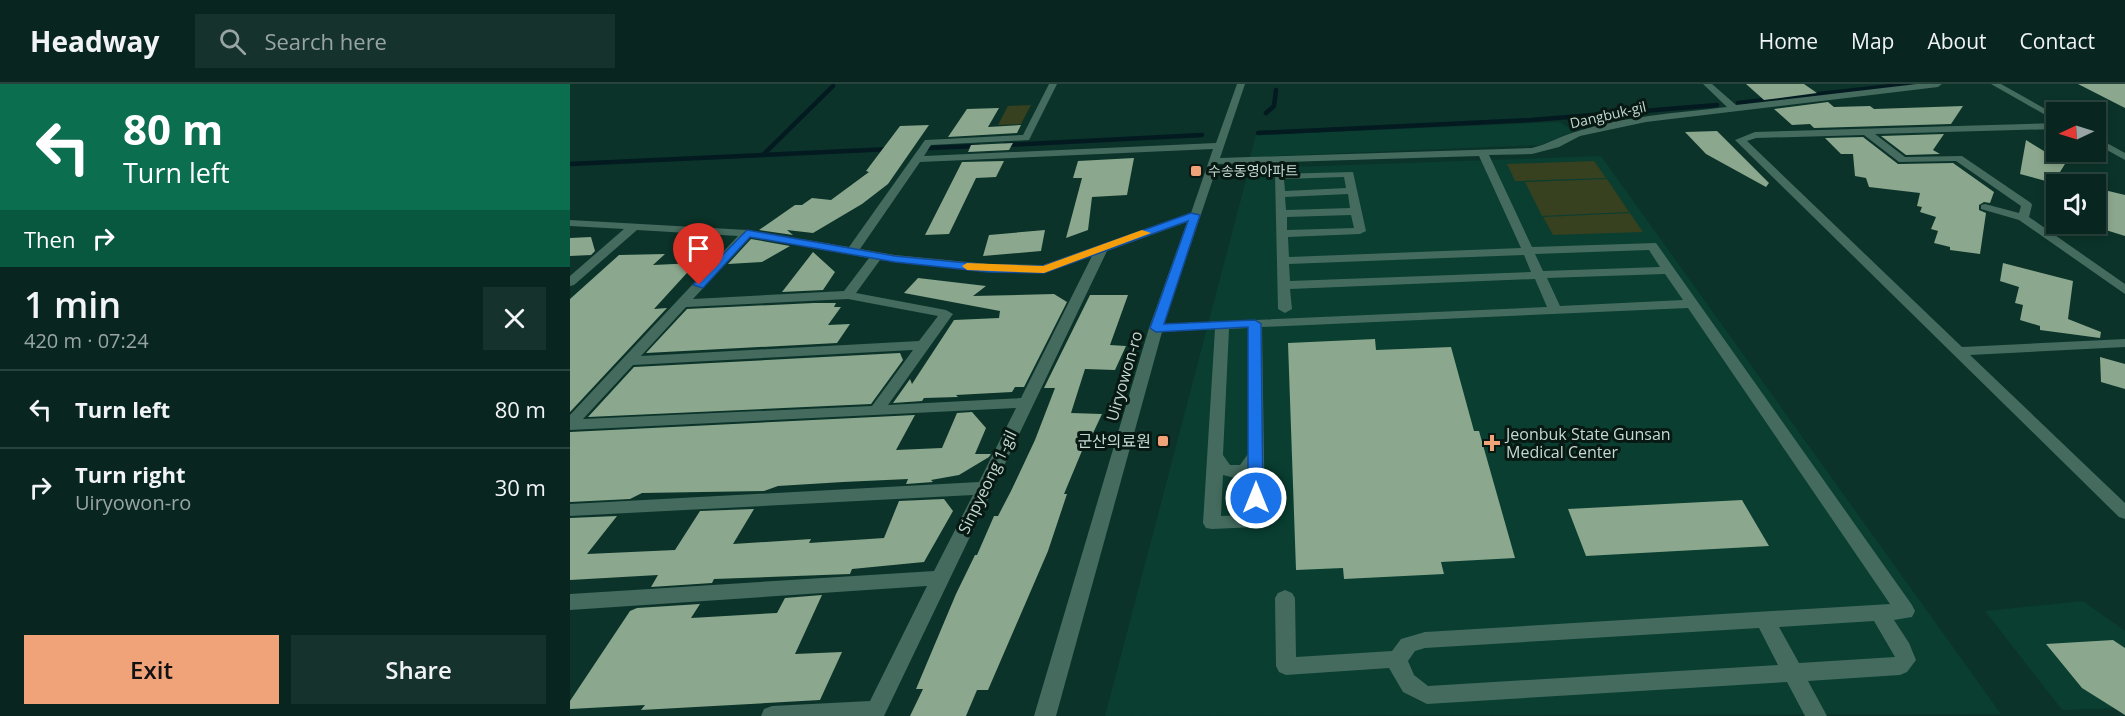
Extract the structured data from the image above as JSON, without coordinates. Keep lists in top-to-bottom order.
{
  "streets": {
    "street": ["Dangbuk-gil", "Uiryowon-ro", "Sinpyeong 1-gil"]
  },
  "crossings": [
    ["Dangbuk-gil", "Uiryowon-ro"]
  ],
  "places": {
    "transit": ["수송동영아파트", "군산의료원"],
    "health": ["Jeonbuk State Gunsan Medical Center"]
  },
  "north": "left",
  "page": {
    "header": "Headway",
    "search": "Search here",
    "nav": [
      "Home",
      "Map",
      "About",
      "Contact"
    ],
    "turn": ["80 m", "Turn left"],
    "then": "Then",
    "heading": ["1 min", "420 m · 07:24"],
    "list": [
      {
        "name": "Turn left",
        "value": "80 m"
      },
      {
        "name": "Turn right",
        "note": "Uiryowon-ro",
        "value": "30 m"
      }
    ],
    "buttons": ["Exit", "Share"]
  }
}
